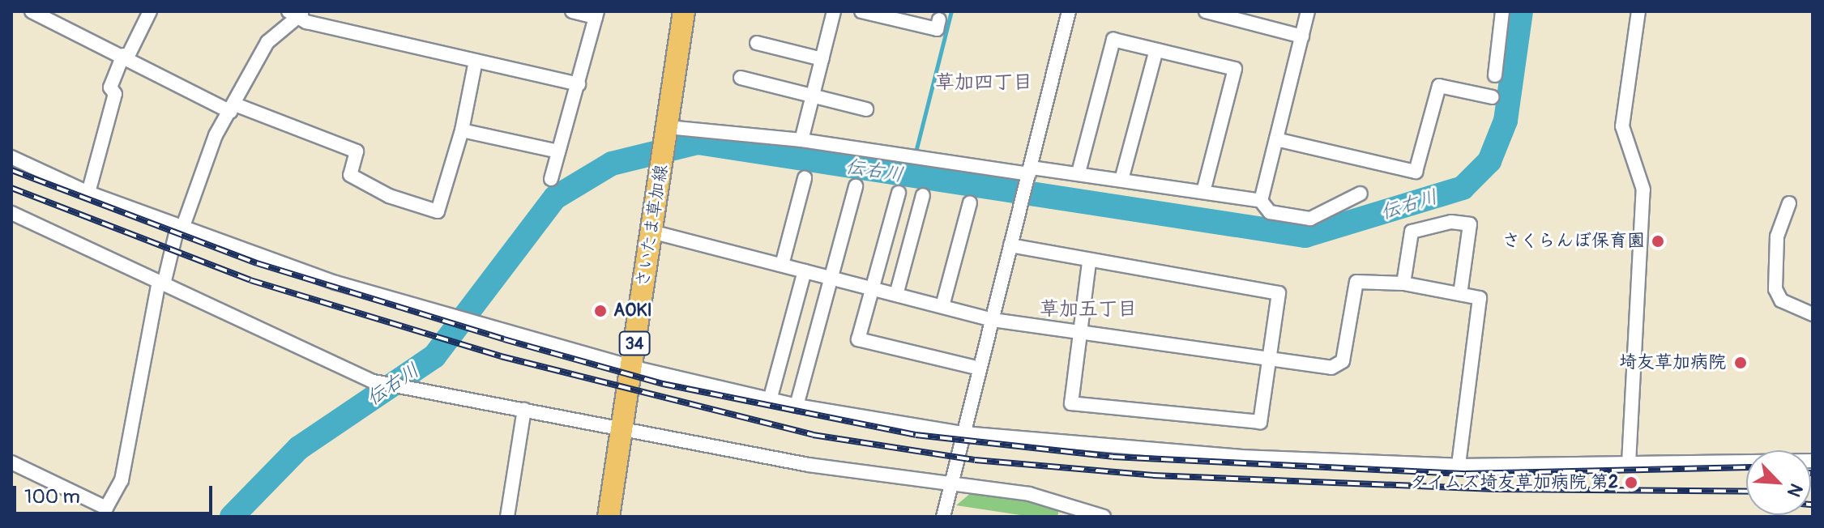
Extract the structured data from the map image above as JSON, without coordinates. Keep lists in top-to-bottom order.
{
  "streets": {
    "main road": ["さいたま草加線", "34"]
  },
  "districts": ["草加四丁目", "草加五丁目"],
  "water": ["伝右川"],
  "places": [
    "さくらんぼ保育園",
    "AOKI",
    "埼友草加病院",
    "タイムズ埼友草加病院 第2"
  ],
  "scale_bar": "100 m",
  "north": "bottom right"
}
